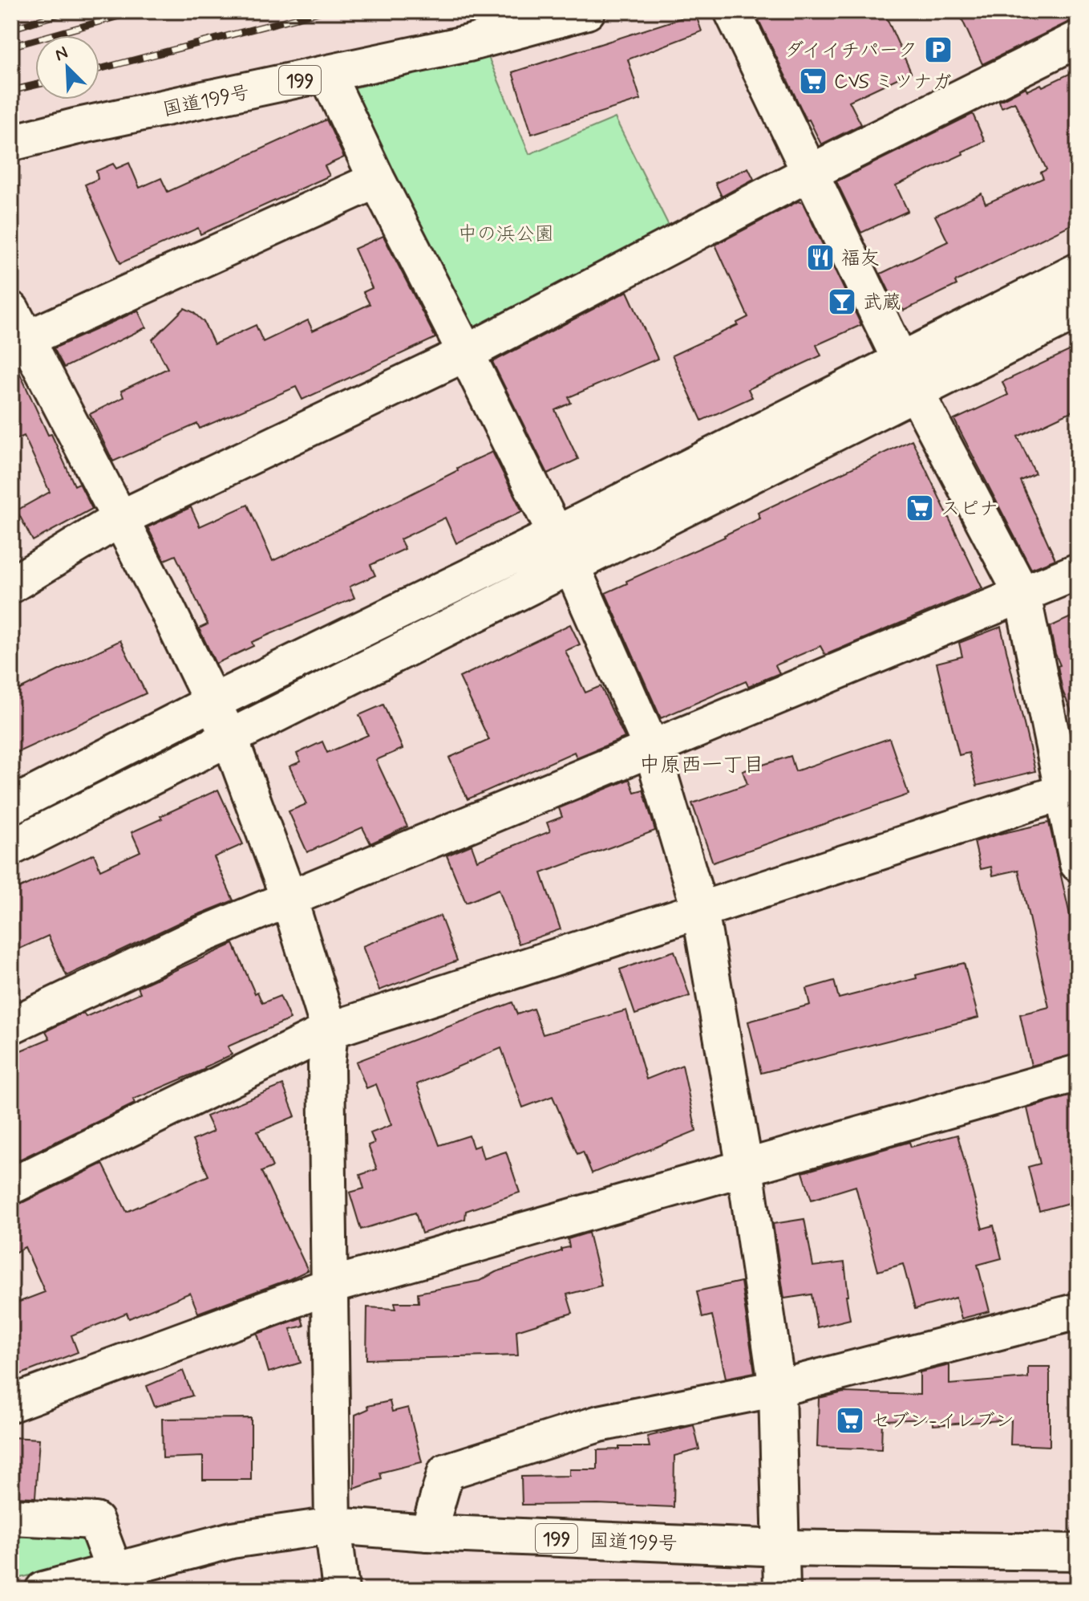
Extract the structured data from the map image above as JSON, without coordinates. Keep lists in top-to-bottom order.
{
  "streets": {
    "main road": ["199", "国道199号"]
  },
  "districts": ["中原西一丁目"],
  "parks": ["中の浜公園"],
  "places": {
    "parking": ["ダイイチパーク"],
    "supermarket": ["CVS ミツナガ", "スピナ", "セブン-イレブン"],
    "restaurant": ["福友"],
    "bar": ["武蔵"]
  },
  "north": "top left"
}
